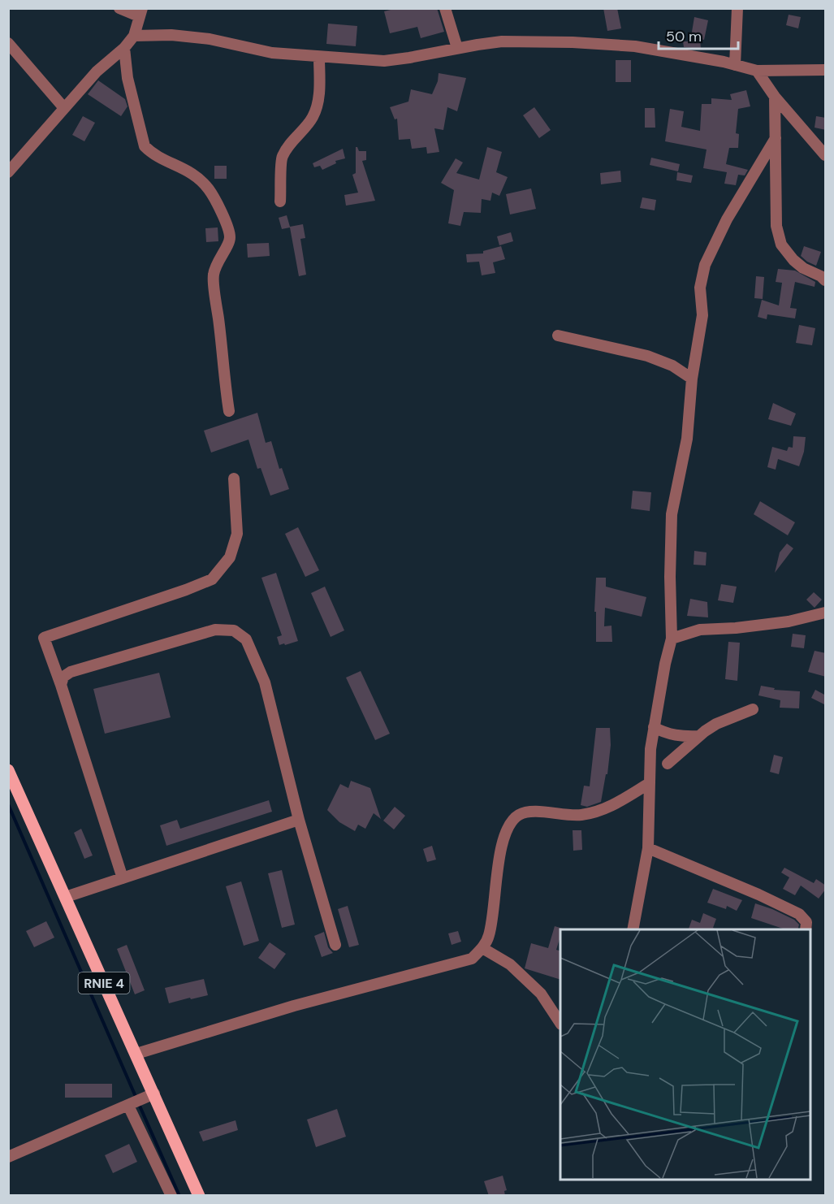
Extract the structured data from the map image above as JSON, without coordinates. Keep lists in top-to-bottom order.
{
  "streets": {
    "main road": ["RNIE 4"]
  },
  "scale_bar": "50 m"
}
